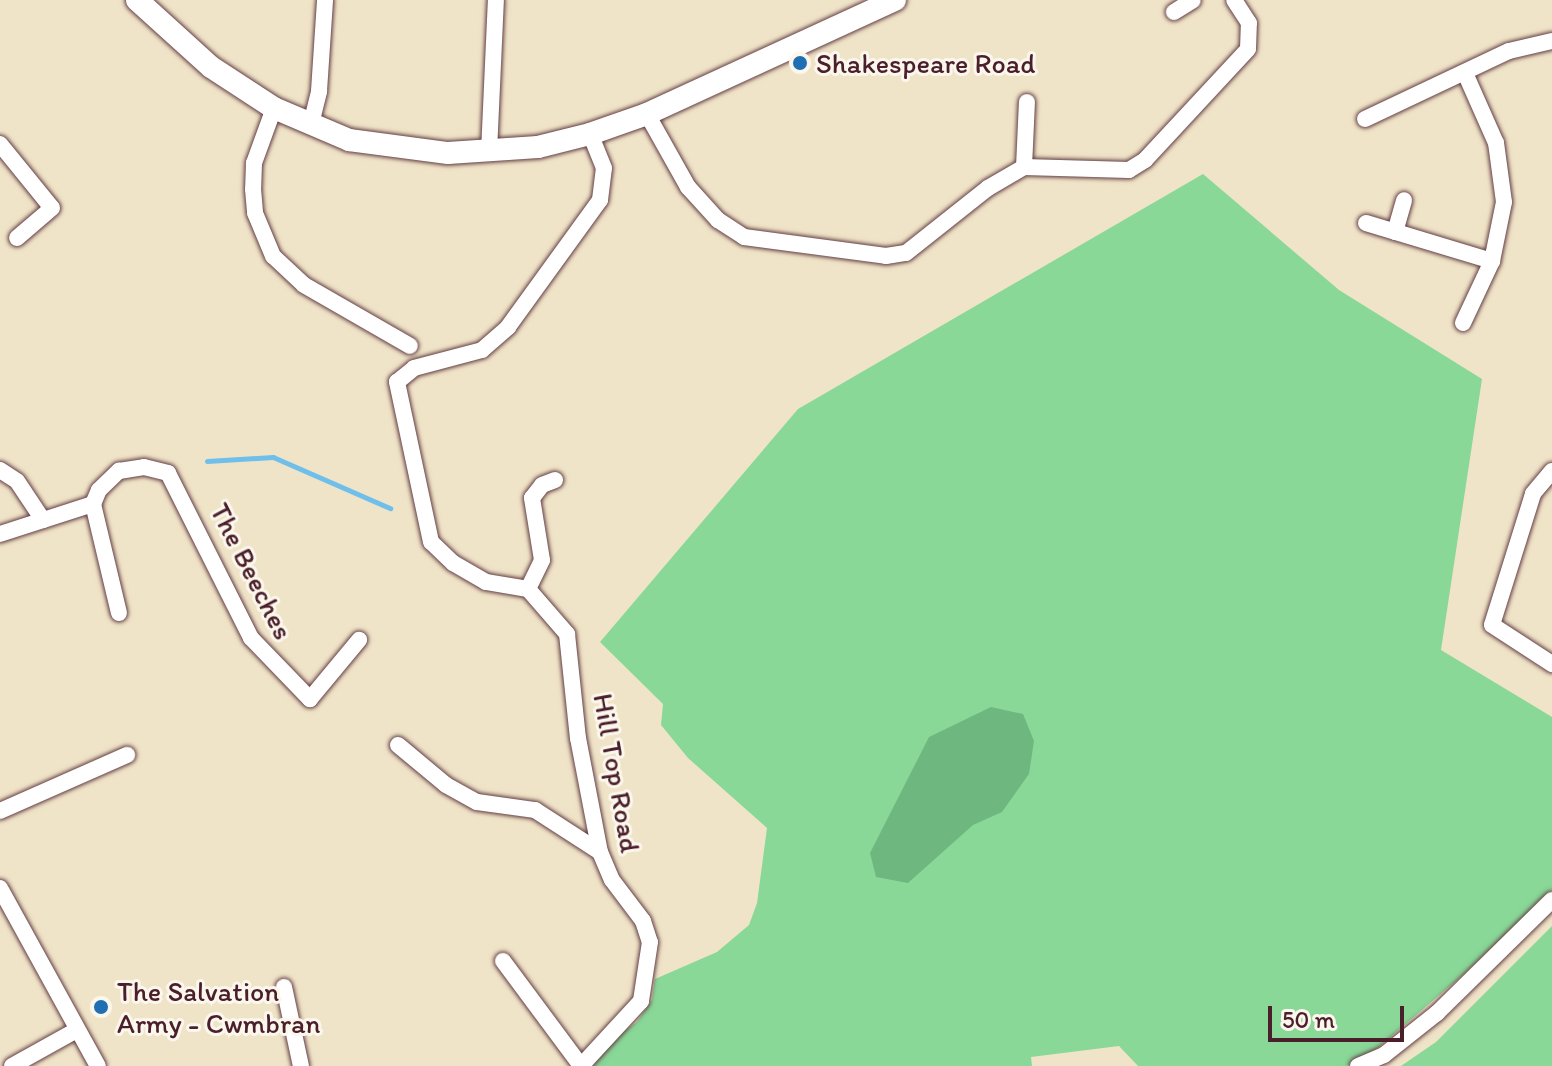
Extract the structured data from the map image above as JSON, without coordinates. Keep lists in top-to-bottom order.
{
  "streets": {
    "street": ["The Beeches", "Hill Top Road"]
  },
  "places": ["Shakespeare Road", "The Salvation Army - Cwmbran"],
  "scale_bar": "50 m"
}
